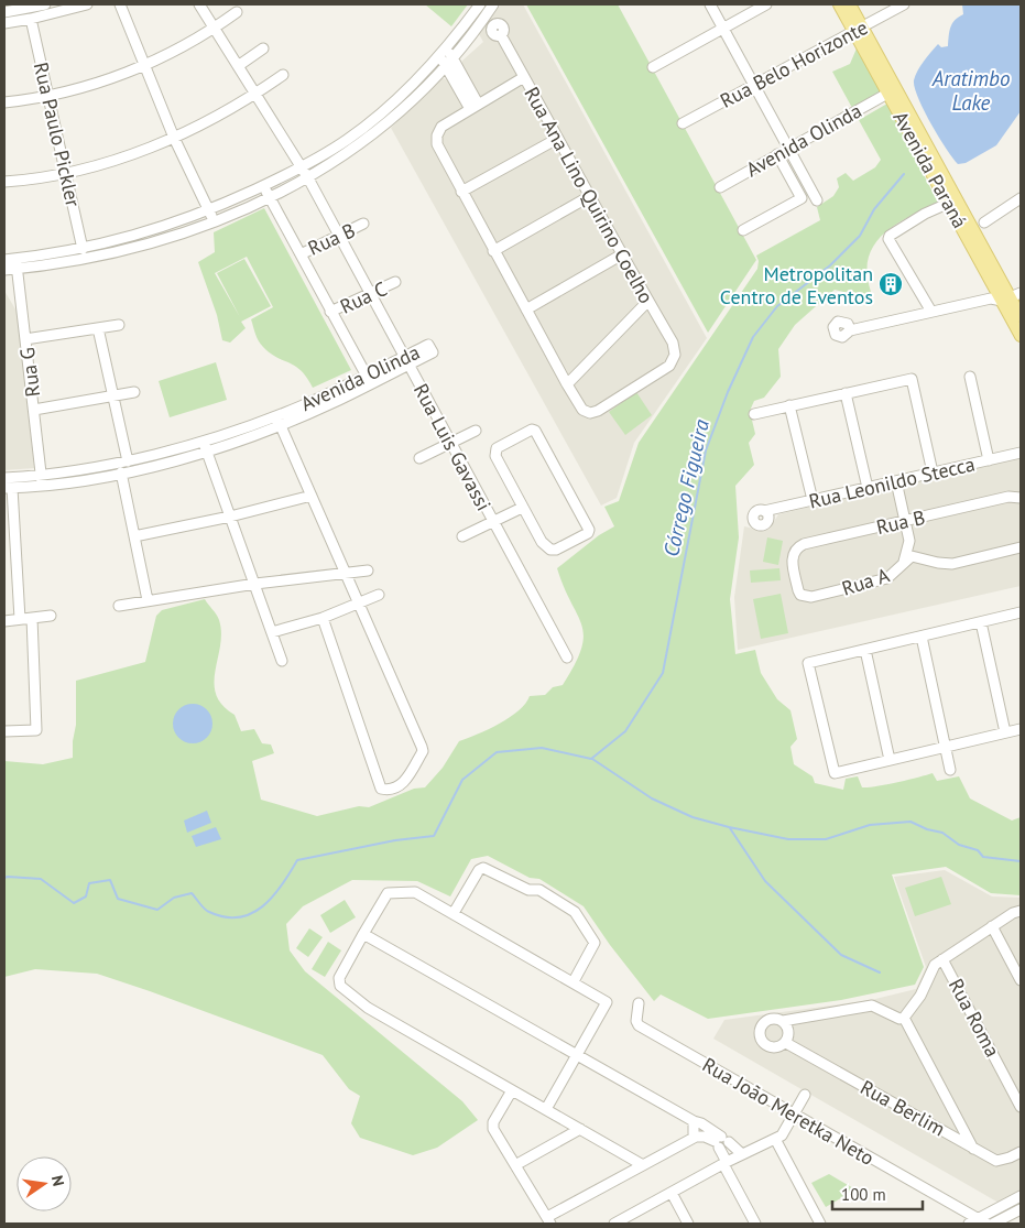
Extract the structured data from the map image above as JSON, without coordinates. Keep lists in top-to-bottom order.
{
  "streets": {
    "main road": ["Avenida Paraná"],
    "street": [
      "Rua Belo Horizonte",
      "Rua Paulo Pickler",
      "Avenida Olinda",
      "Rua Ana Lino Quirino Coelho",
      "Rua B",
      "Rua C",
      "Rua G",
      "Rua Luis Gavassi",
      "Rua Leonildo Stecca",
      "Rua A",
      "Rua Roma",
      "Rua Berlim",
      "Rua João Meretka Neto"
    ]
  },
  "crossings": [
    ["Rua Belo Horizonte", "Avenida Paraná"],
    ["Avenida Olinda", "Avenida Paraná"],
    ["Avenida Olinda", "Rua G"],
    ["Avenida Olinda", "Rua Luis Gavassi"],
    ["Rua B", "Rua Luis Gavassi"],
    ["Rua B", "Rua A"],
    ["Rua C", "Rua Luis Gavassi"]
  ],
  "water": ["Aratimbo Lake", "Córrego Figueira"],
  "places": {
    "building": ["Metropolitan Centro de Eventos"]
  },
  "scale_bar": "100 m",
  "north": "right"
}
